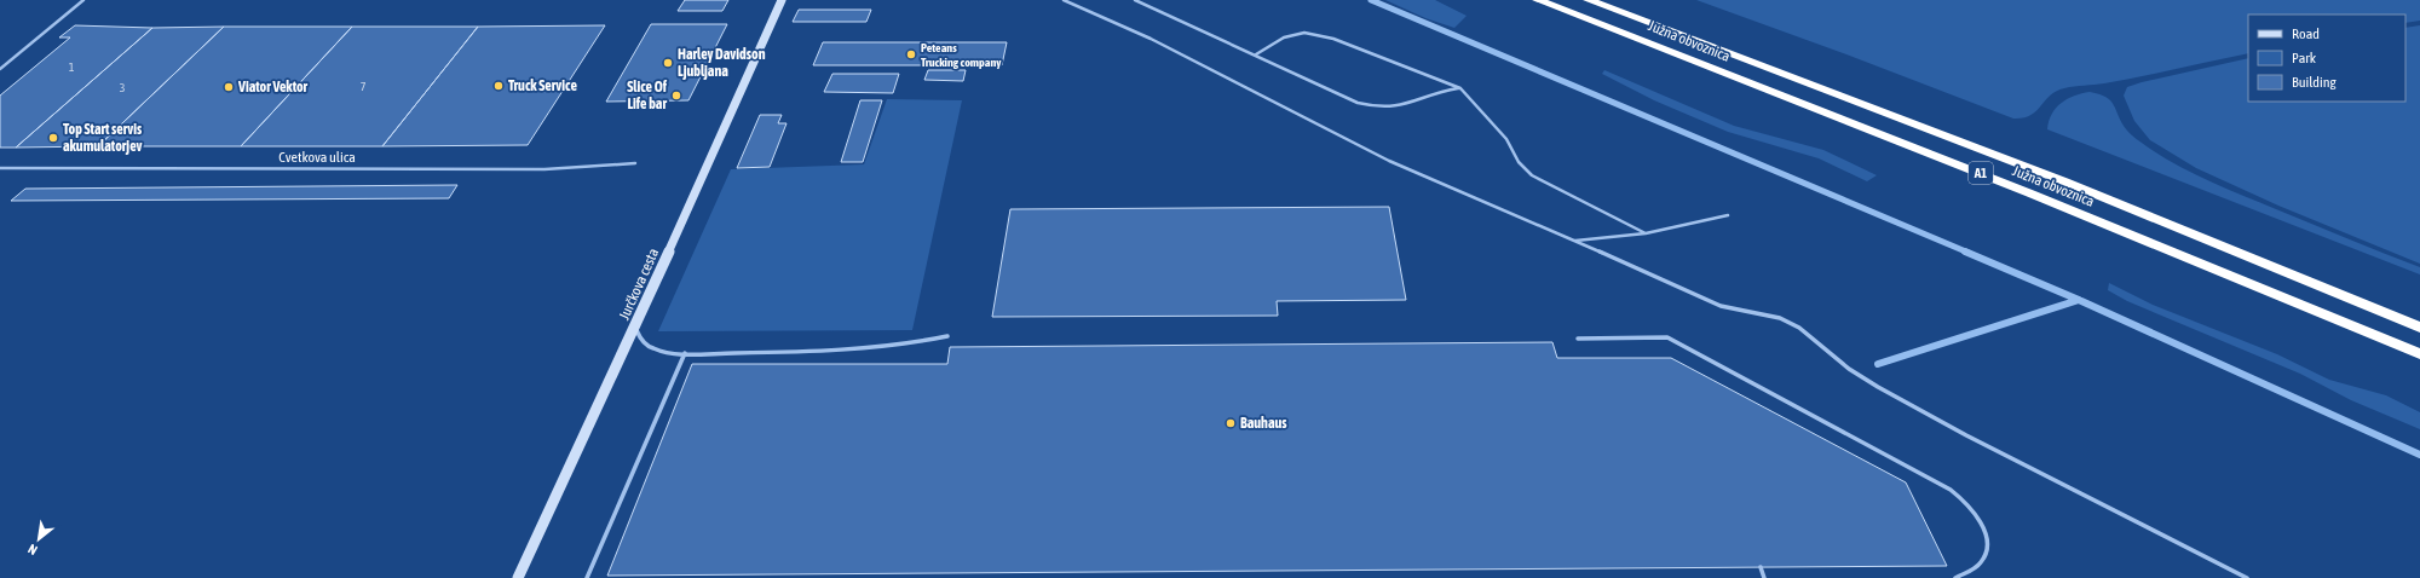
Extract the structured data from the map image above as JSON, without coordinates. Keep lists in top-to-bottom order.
{
  "streets": {
    "highway": ["Južna obvoznica", "A1"],
    "street": ["Jurčkova cesta"],
    "lane": ["Cvetkova ulica"]
  },
  "places": [
    "Peteans Trucking company",
    "Harley Davidson Ljubljana",
    "Truck Service",
    "Viator Vektor",
    "Slice Of Life bar",
    "Top Start servis akumulatorjev",
    "Bauhaus"
  ],
  "house_numbers": ["1", "7", "3"],
  "legend": ["Road", "Park", "Building"],
  "north": "bottom left"
}
